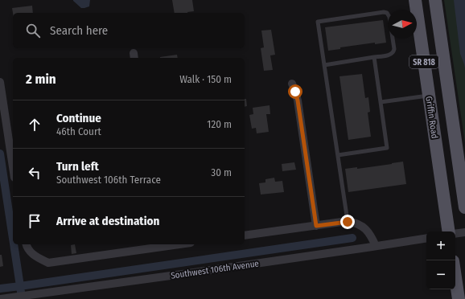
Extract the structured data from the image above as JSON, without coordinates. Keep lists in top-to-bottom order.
{
  "streets": {
    "main road": ["SR 818", "Griffin Road"],
    "street": ["Southwest 106th Avenue"]
  },
  "north": "right",
  "page": {
    "search": "Search here",
    "heading": ["2 min", "Walk · 150 m"],
    "list": [
      ["Continue", "46th Court", "120 m"],
      ["Turn left", "Southwest 106th Terrace", "30 m"],
      "Arrive at destination"
    ],
    "map_buttons": ["+", "−"]
  }
}
